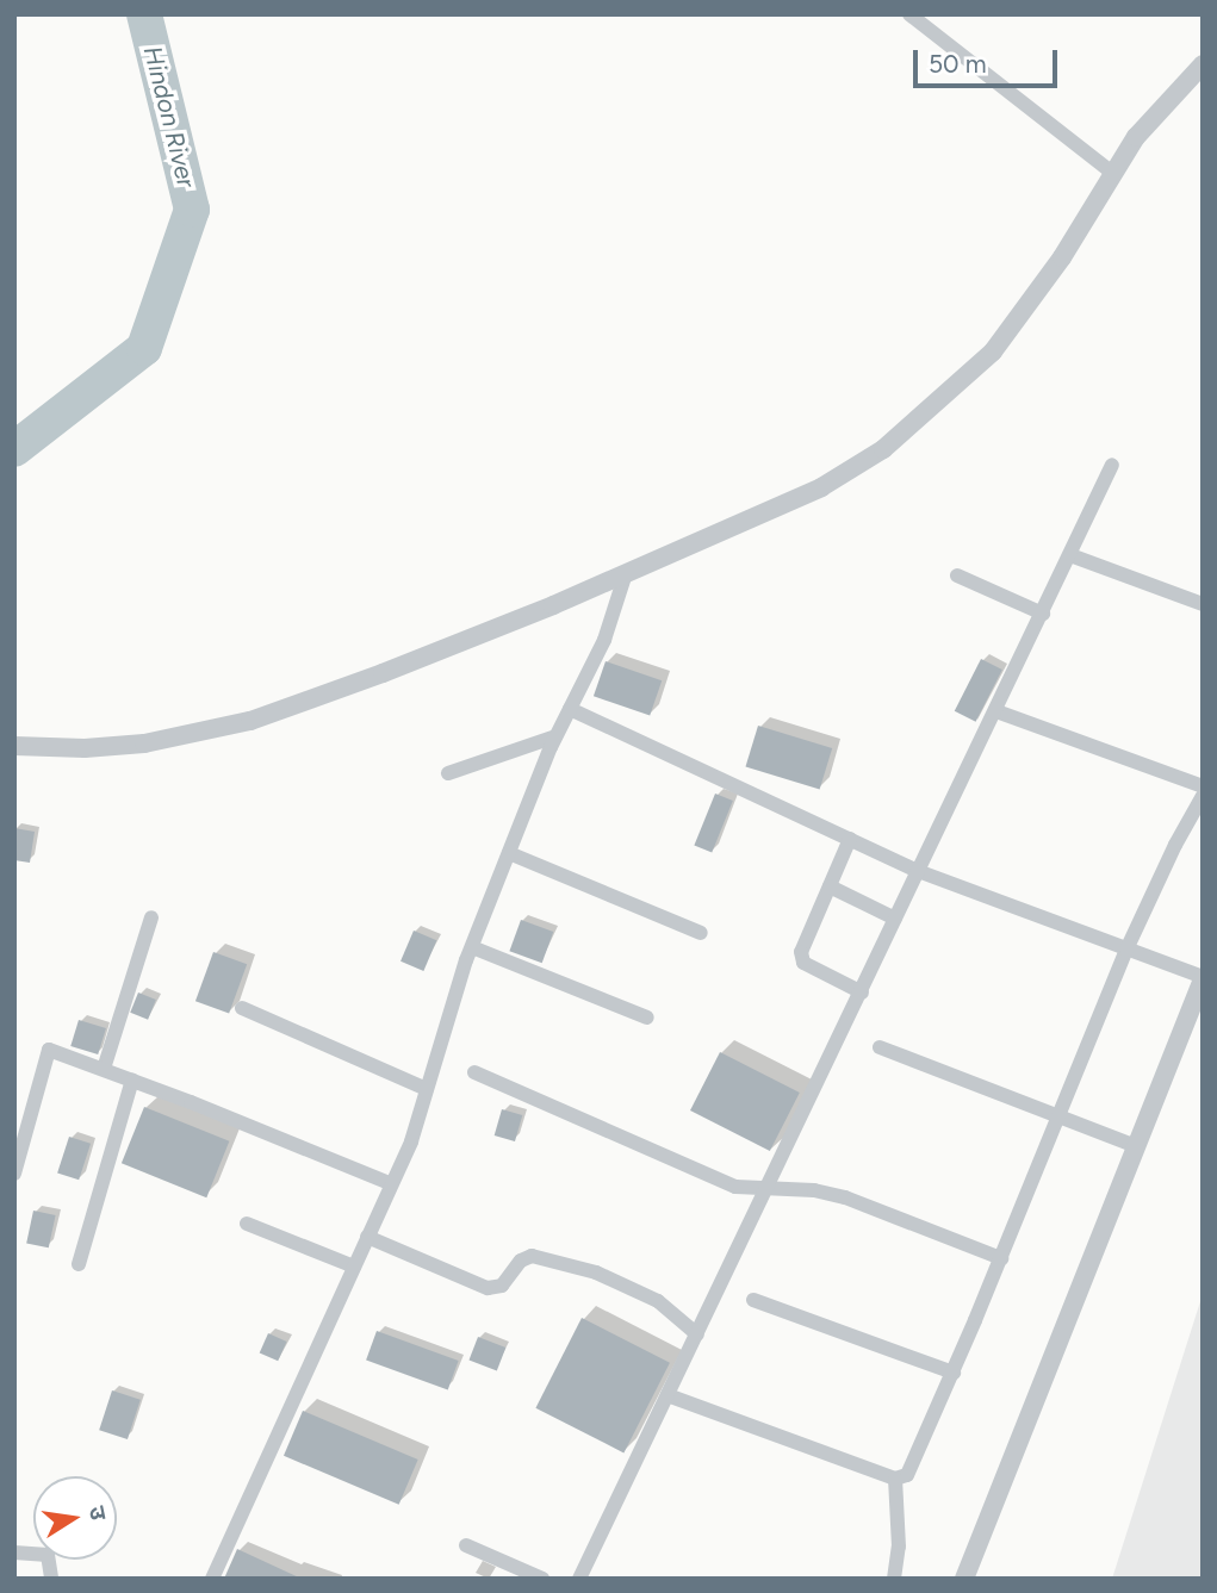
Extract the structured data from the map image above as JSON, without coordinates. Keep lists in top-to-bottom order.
{
  "water": ["Hindon River"],
  "scale_bar": "50 m",
  "north": "right"
}
